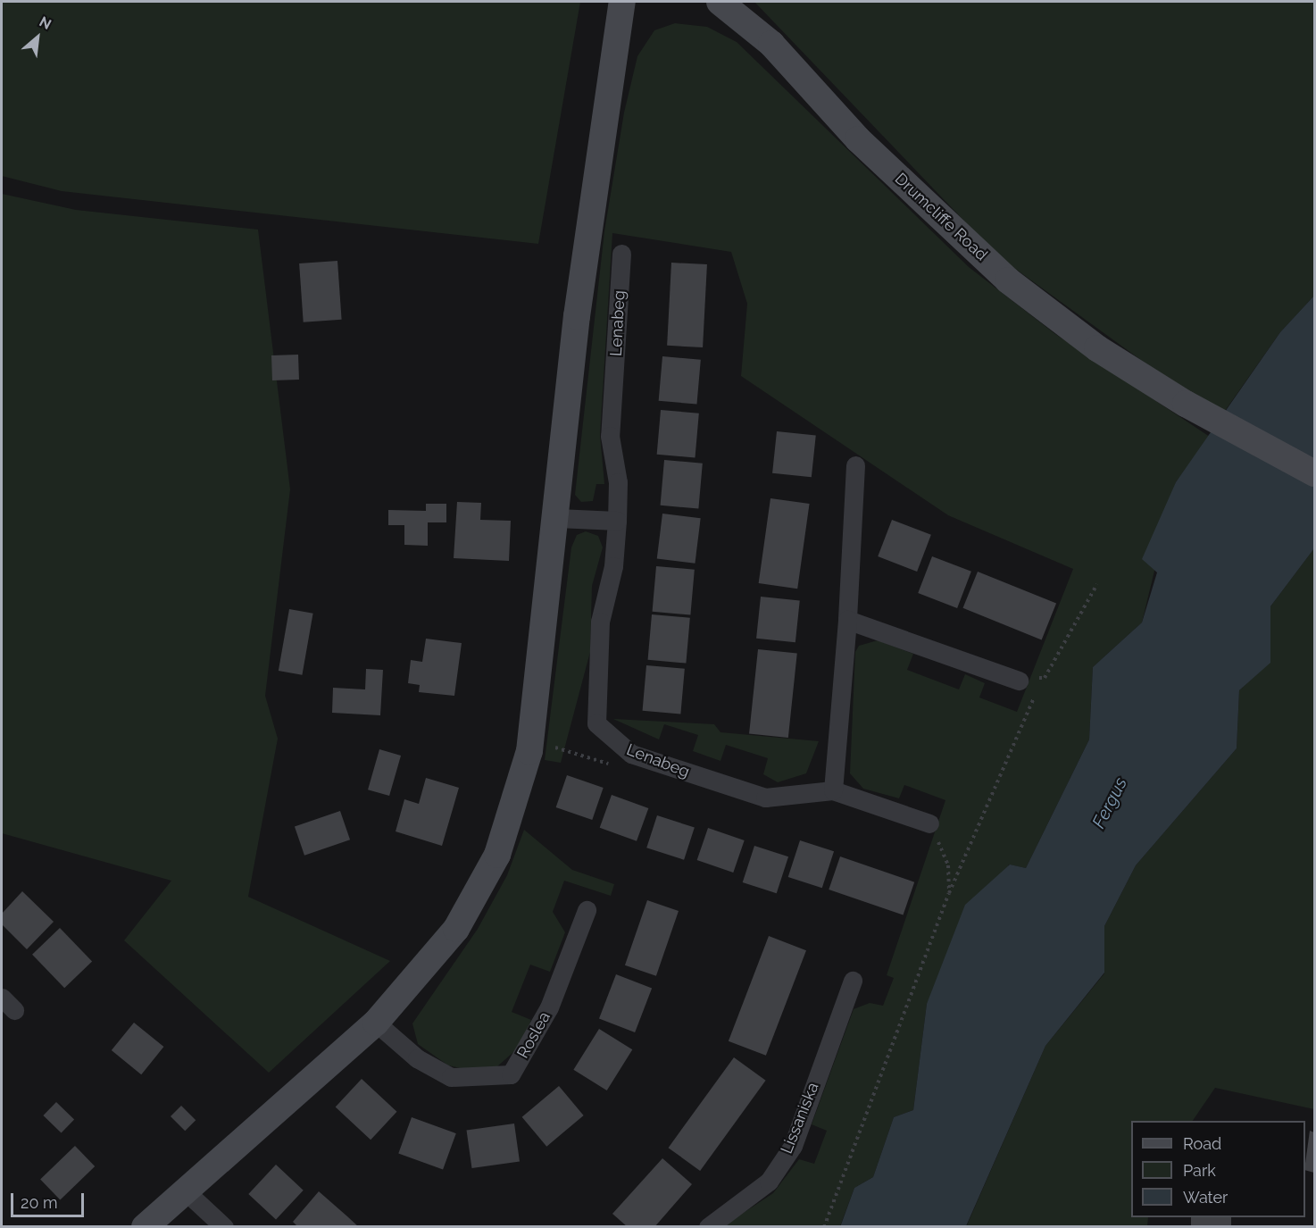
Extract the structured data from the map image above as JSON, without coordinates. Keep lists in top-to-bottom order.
{
  "streets": {
    "street": [
      "Drumcliffe Road",
      "Lenabeg",
      "Roslea",
      "Lissaniska"
    ]
  },
  "water": ["Fergus"],
  "legend": ["Road", "Park", "Water"],
  "scale_bar": "20 m",
  "north": "top right"
}
